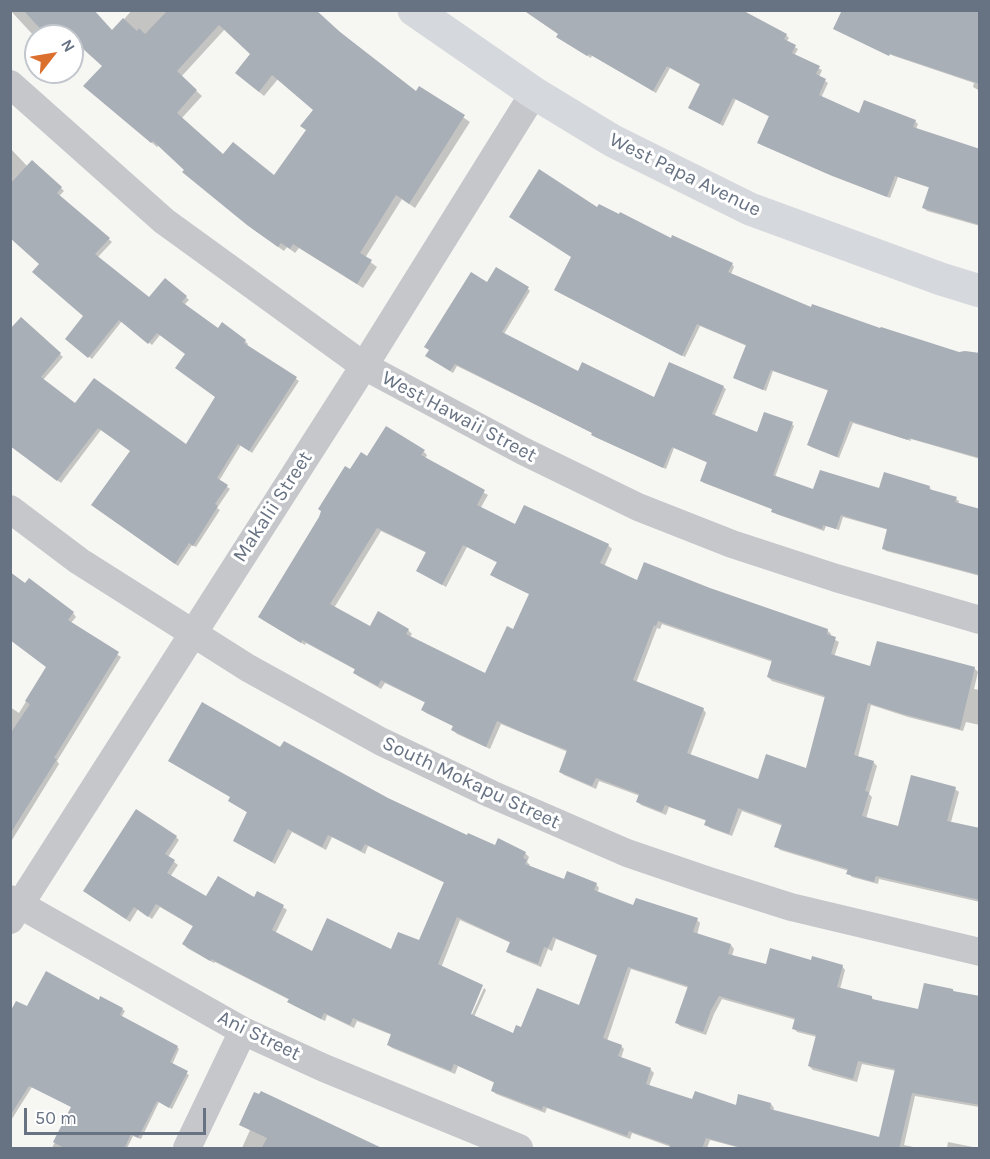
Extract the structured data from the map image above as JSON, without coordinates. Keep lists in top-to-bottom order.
{
  "streets": {
    "street": [
      "West Papa Avenue",
      "West Hawaii Street",
      "Makalii Street",
      "South Mokapu Street",
      "Ani Street"
    ]
  },
  "crossings": [
    ["West Papa Avenue", "Makalii Street"],
    ["West Hawaii Street", "Makalii Street"],
    ["Makalii Street", "South Mokapu Street"],
    ["Makalii Street", "Ani Street"]
  ],
  "scale_bar": "50 m",
  "north": "top right"
}
